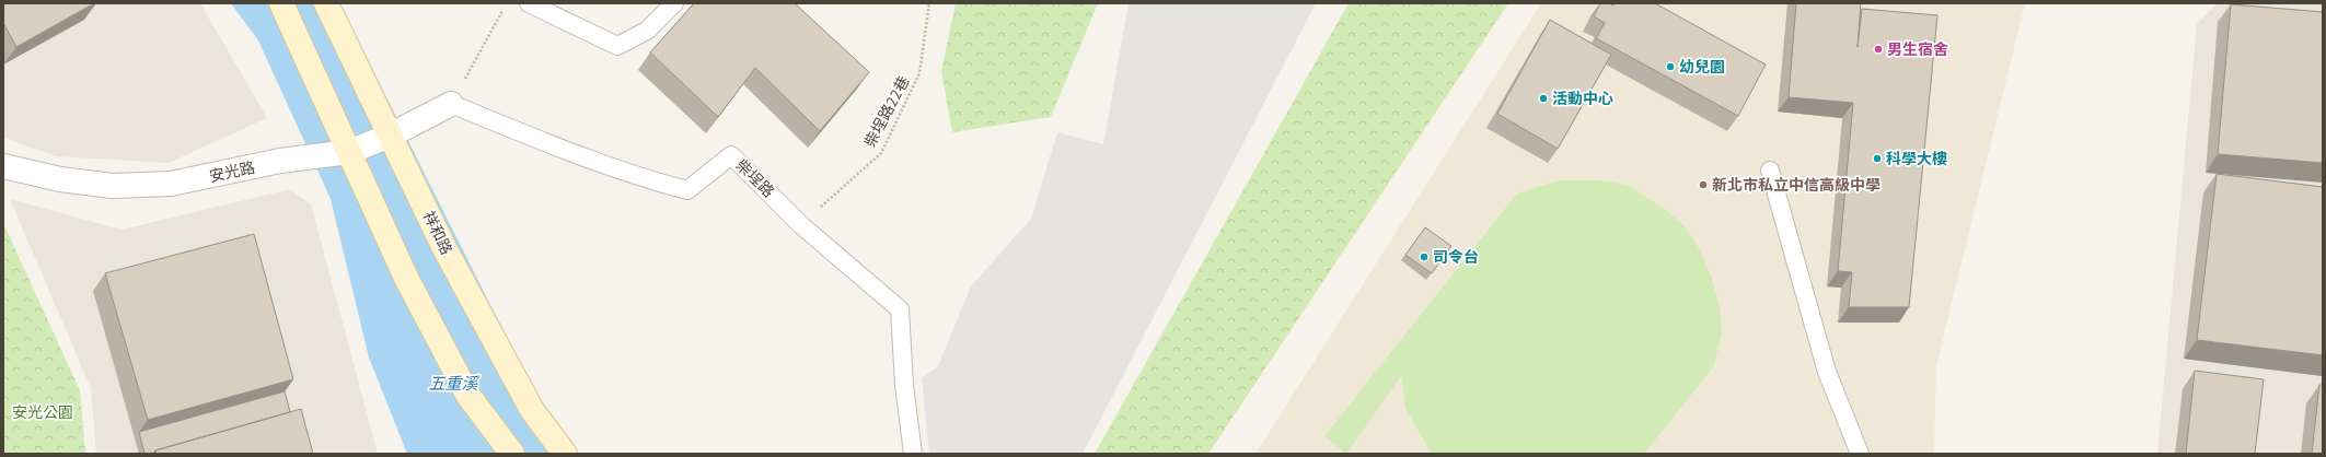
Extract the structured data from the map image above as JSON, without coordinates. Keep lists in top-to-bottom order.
{
  "streets": {
    "main road": ["祥和路"],
    "street": ["安光路"],
    "lane": ["柴埕路"],
    "path": ["柴埕路22巷"]
  },
  "crossings": [
    ["柴埕路22巷", "柴埕路"],
    ["安光路", "柴埕路"],
    ["安光路", "祥和路"]
  ],
  "water": ["五重溪"],
  "parks": ["安光公園"],
  "places": [
    "男生宿舍",
    "幼兒園",
    "活動中心",
    "科學大樓",
    "新北市私立中信高級中學",
    "司令台"
  ]
}
